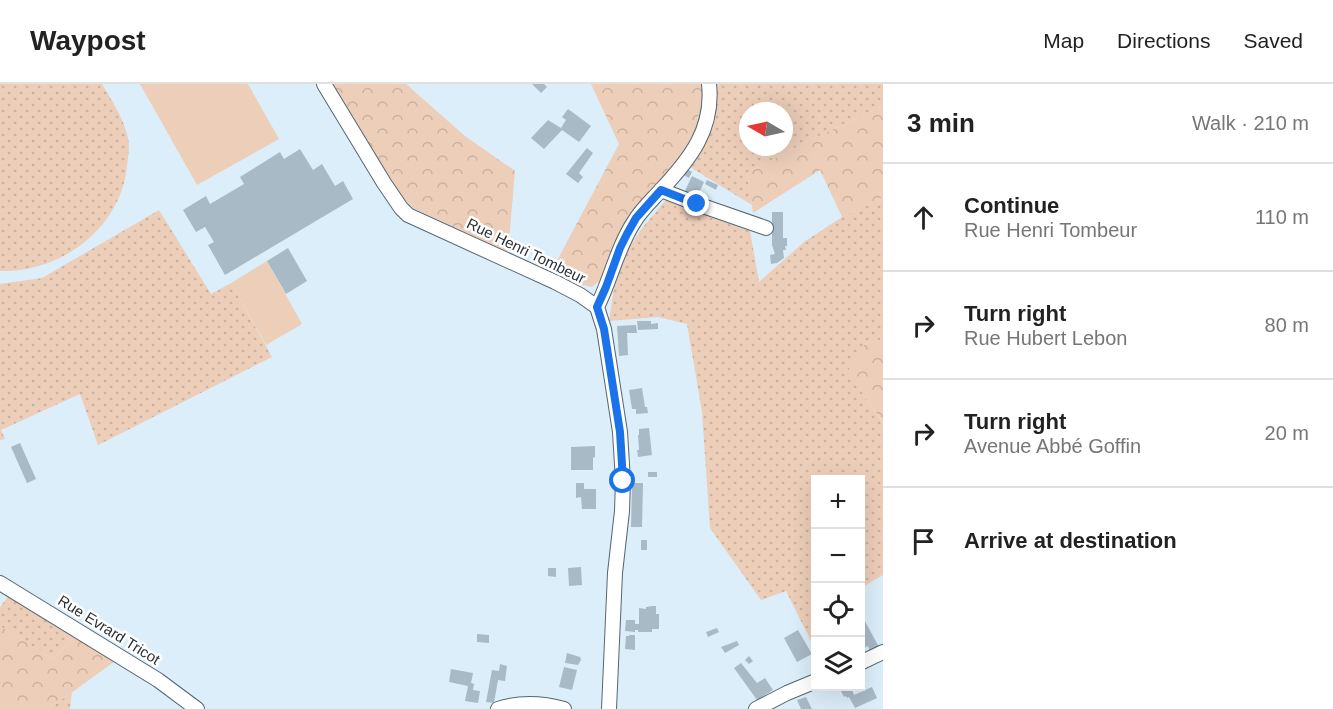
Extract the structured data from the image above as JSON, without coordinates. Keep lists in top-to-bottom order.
{
  "streets": {
    "street": ["Rue Henri Tombeur", "Rue Evrard Tricot"]
  },
  "north": "left",
  "page": {
    "header": "Waypost",
    "nav": ["Map", "Directions", "Saved"],
    "heading": ["3 min", "Walk · 210 m"],
    "list": [
      ["Continue", "Rue Henri Tombeur", "110 m"],
      ["Turn right", "Rue Hubert Lebon", "80 m"],
      ["Turn right", "Avenue Abbé Goffin", "20 m"],
      "Arrive at destination"
    ],
    "map_buttons": ["+", "−"]
  }
}
